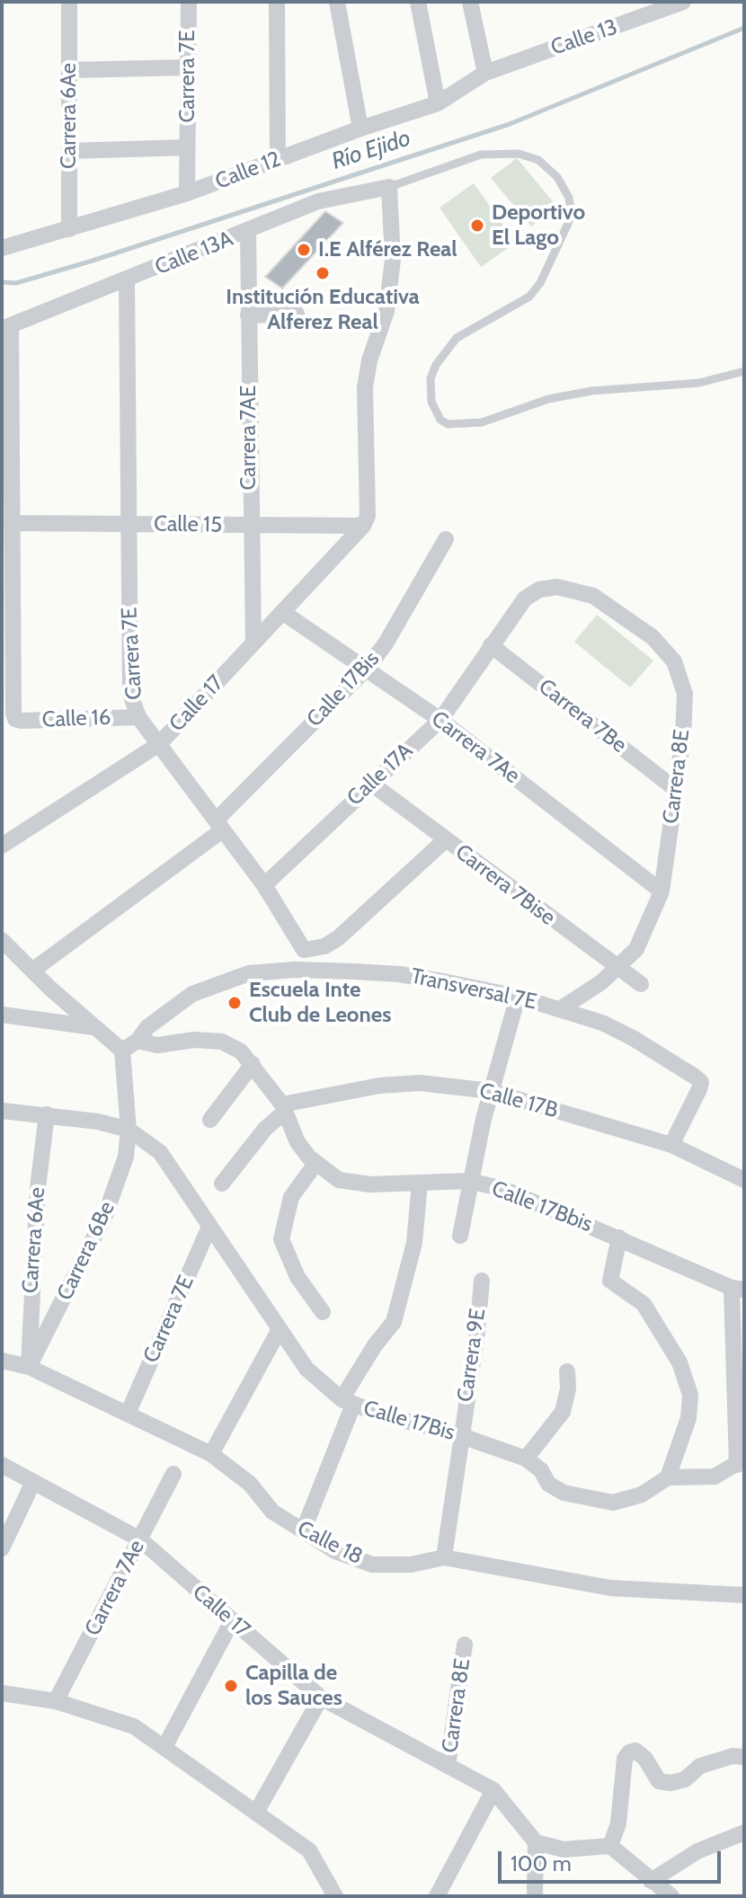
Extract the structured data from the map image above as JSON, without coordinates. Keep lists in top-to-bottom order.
{
  "streets": {
    "street": [
      "Calle 13",
      "Carrera 7E",
      "Carrera 6Ae",
      "Calle 12",
      "Calle 13A",
      "Carrera 7AE",
      "Calle 15",
      "Calle 17Bis",
      "Calle 17",
      "Carrera 7Be",
      "Calle 16",
      "Carrera 7Ae",
      "Calle 17A",
      "Carrera 8E",
      "Carrera 7Bise",
      "Transversal 7E",
      "Calle 17B",
      "Calle 17Bbis",
      "Carrera 6Be",
      "Carrera 9E",
      "Calle 18"
    ]
  },
  "crossings": [
    ["Calle 13", "Calle 12"],
    ["Carrera 7E", "Calle 12"],
    ["Carrera 7E", "Calle 13A"],
    ["Carrera 7E", "Calle 15"],
    ["Carrera 7E", "Calle 17Bis"],
    ["Carrera 7E", "Calle 17"],
    ["Carrera 7E", "Calle 16"],
    ["Carrera 7E", "Calle 17A"],
    ["Carrera 7E", "Calle 18"],
    ["Carrera 6Ae", "Calle 12"],
    ["Carrera 6Ae", "Carrera 6Be"],
    ["Carrera 6Ae", "Calle 18"],
    ["Calle 13A", "Carrera 7AE"],
    ["Carrera 7AE", "Calle 15"],
    ["Carrera 7AE", "Calle 17"],
    ["Calle 15", "Calle 17"],
    ["Calle 15", "Calle 16"],
    ["Calle 17Bis", "Carrera 7Ae"],
    ["Calle 17Bis", "Carrera 6Be"],
    ["Calle 17Bis", "Carrera 9E"],
    ["Calle 17", "Carrera 7Ae"],
    ["Calle 17", "Carrera 8E"],
    ["Carrera 7Be", "Calle 17A"],
    ["Carrera 7Be", "Carrera 8E"],
    ["Carrera 7Ae", "Calle 17A"],
    ["Carrera 7Ae", "Carrera 8E"],
    ["Calle 17A", "Carrera 8E"],
    ["Calle 17A", "Carrera 7Bise"],
    ["Carrera 8E", "Carrera 7Bise"],
    ["Carrera 8E", "Transversal 7E"],
    ["Transversal 7E", "Calle 17B"],
    ["Transversal 7E", "Calle 17Bbis"],
    ["Transversal 7E", "Carrera 6Be"],
    ["Calle 17B", "Calle 17Bbis"],
    ["Carrera 6Be", "Calle 18"],
    ["Carrera 9E", "Calle 18"]
  ],
  "water": ["Río Ejido"],
  "places": [
    "Deportivo El Lago",
    "I.E Alférez Real",
    "Institución Educativa Alferez Real",
    "Escuela Inte Club de Leones",
    "Capilla de los Sauces"
  ],
  "scale_bar": "100 m"
}
